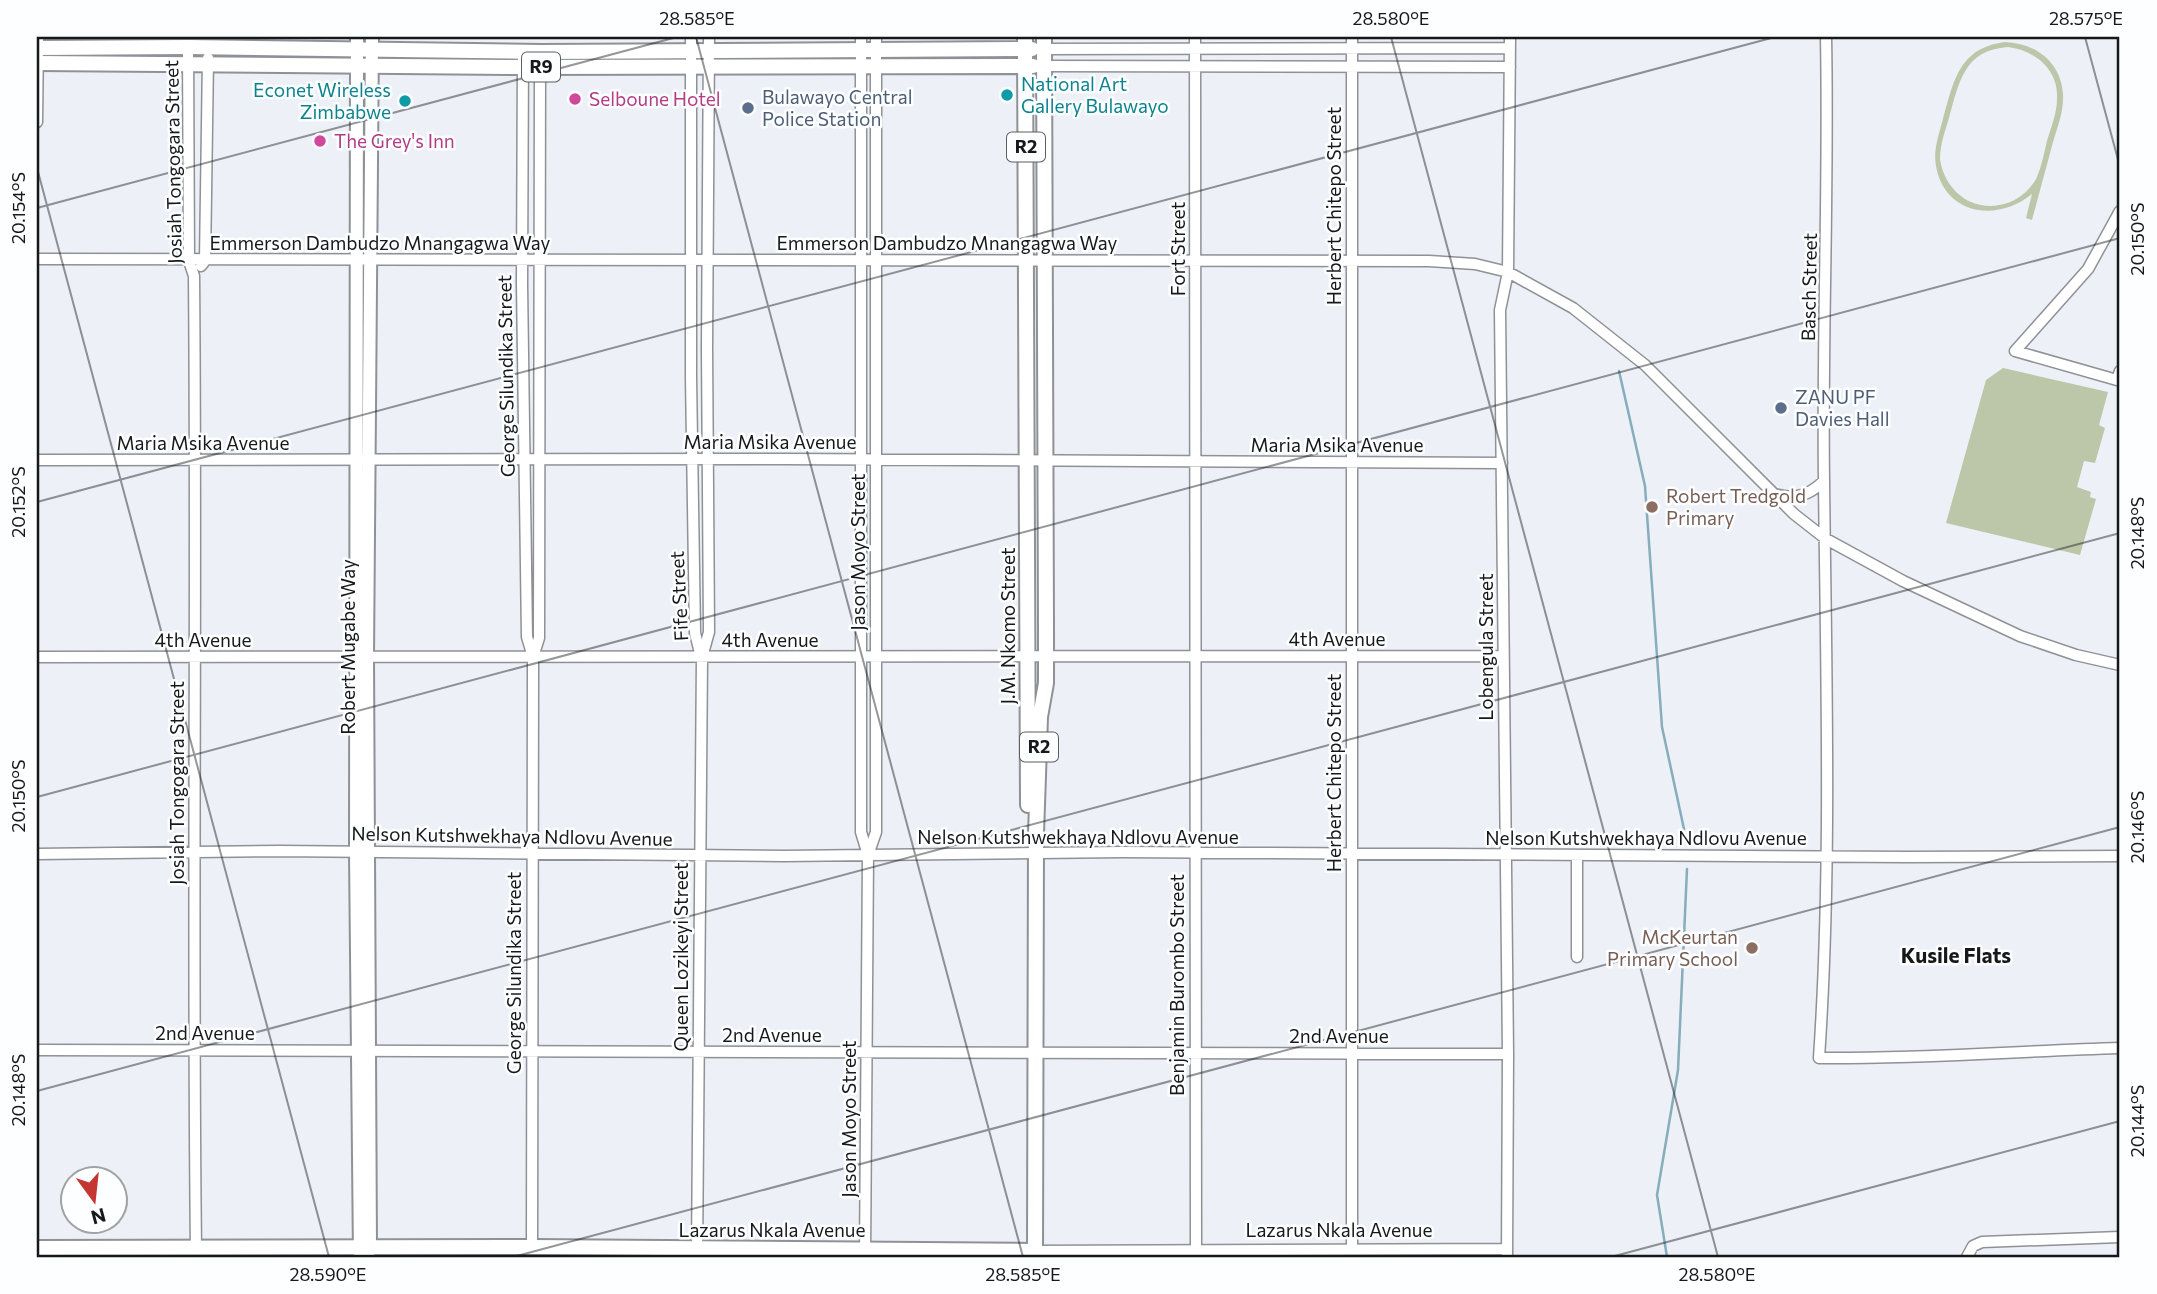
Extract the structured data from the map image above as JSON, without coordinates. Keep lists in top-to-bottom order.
{
  "streets": {
    "highway": [
      "R9",
      "R2",
      "J.M. Nkomo Street",
      "Lazarus Nkala Avenue"
    ],
    "main road": ["Robert Mugabe Way"],
    "street": [
      "Josiah Tongogara Street",
      "Herbert Chitepo Street",
      "Emmerson Dambudzo Mnangagwa Way",
      "Fort Street",
      "Basch Street",
      "George Silundika Street",
      "Maria Msika Avenue",
      "Jason Moyo Street",
      "Fife Street",
      "4th Avenue",
      "Lobengula Street",
      "Nelson Kutshwekhaya Ndlovu Avenue",
      "Queen Lozikeyi Street",
      "Benjamin Burombo Street",
      "2nd Avenue"
    ]
  },
  "crossings": [
    ["R9", "Josiah Tongogara Street"],
    ["R9", "George Silundika Street"],
    ["R9", "Jason Moyo Street"],
    ["R9", "Fife Street"],
    ["R9", "J.M. Nkomo Street"],
    ["R9", "Robert Mugabe Way"],
    ["Josiah Tongogara Street", "Emmerson Dambudzo Mnangagwa Way"],
    ["Josiah Tongogara Street", "Maria Msika Avenue"],
    ["Josiah Tongogara Street", "4th Avenue"],
    ["Josiah Tongogara Street", "Nelson Kutshwekhaya Ndlovu Avenue"],
    ["Josiah Tongogara Street", "2nd Avenue"],
    ["Josiah Tongogara Street", "Lazarus Nkala Avenue"],
    ["Herbert Chitepo Street", "Emmerson Dambudzo Mnangagwa Way"],
    ["Herbert Chitepo Street", "Maria Msika Avenue"],
    ["Herbert Chitepo Street", "4th Avenue"],
    ["Herbert Chitepo Street", "Nelson Kutshwekhaya Ndlovu Avenue"],
    ["Herbert Chitepo Street", "2nd Avenue"],
    ["Herbert Chitepo Street", "Lazarus Nkala Avenue"],
    ["Emmerson Dambudzo Mnangagwa Way", "Fort Street"],
    ["Emmerson Dambudzo Mnangagwa Way", "Basch Street"],
    ["Emmerson Dambudzo Mnangagwa Way", "George Silundika Street"],
    ["Emmerson Dambudzo Mnangagwa Way", "Jason Moyo Street"],
    ["Emmerson Dambudzo Mnangagwa Way", "Fife Street"],
    ["Emmerson Dambudzo Mnangagwa Way", "J.M. Nkomo Street"],
    ["Emmerson Dambudzo Mnangagwa Way", "Robert Mugabe Way"],
    ["Emmerson Dambudzo Mnangagwa Way", "Lobengula Street"],
    ["Fort Street", "Maria Msika Avenue"],
    ["Fort Street", "Benjamin Burombo Street"],
    ["Basch Street", "Nelson Kutshwekhaya Ndlovu Avenue"],
    ["George Silundika Street", "Maria Msika Avenue"],
    ["George Silundika Street", "4th Avenue"],
    ["George Silundika Street", "Nelson Kutshwekhaya Ndlovu Avenue"],
    ["George Silundika Street", "2nd Avenue"],
    ["George Silundika Street", "Lazarus Nkala Avenue"],
    ["Maria Msika Avenue", "Jason Moyo Street"],
    ["Maria Msika Avenue", "Fife Street"],
    ["Maria Msika Avenue", "J.M. Nkomo Street"],
    ["Maria Msika Avenue", "Robert Mugabe Way"],
    ["Maria Msika Avenue", "Lobengula Street"],
    ["Maria Msika Avenue", "Benjamin Burombo Street"],
    ["Jason Moyo Street", "4th Avenue"],
    ["Jason Moyo Street", "Nelson Kutshwekhaya Ndlovu Avenue"],
    ["Jason Moyo Street", "2nd Avenue"],
    ["Jason Moyo Street", "Lazarus Nkala Avenue"],
    ["Fife Street", "4th Avenue"],
    ["Fife Street", "Queen Lozikeyi Street"],
    ["J.M. Nkomo Street", "4th Avenue"],
    ["J.M. Nkomo Street", "Nelson Kutshwekhaya Ndlovu Avenue"],
    ["J.M. Nkomo Street", "2nd Avenue"],
    ["J.M. Nkomo Street", "Lazarus Nkala Avenue"],
    ["4th Avenue", "Robert Mugabe Way"],
    ["4th Avenue", "Lobengula Street"],
    ["4th Avenue", "Queen Lozikeyi Street"],
    ["4th Avenue", "Benjamin Burombo Street"],
    ["Robert Mugabe Way", "Nelson Kutshwekhaya Ndlovu Avenue"],
    ["Robert Mugabe Way", "2nd Avenue"],
    ["Robert Mugabe Way", "Lazarus Nkala Avenue"],
    ["Lobengula Street", "Nelson Kutshwekhaya Ndlovu Avenue"],
    ["Lobengula Street", "2nd Avenue"],
    ["Lobengula Street", "Lazarus Nkala Avenue"],
    ["Nelson Kutshwekhaya Ndlovu Avenue", "Queen Lozikeyi Street"],
    ["Nelson Kutshwekhaya Ndlovu Avenue", "Benjamin Burombo Street"],
    ["Queen Lozikeyi Street", "2nd Avenue"],
    ["Queen Lozikeyi Street", "Lazarus Nkala Avenue"],
    ["Benjamin Burombo Street", "2nd Avenue"],
    ["Benjamin Burombo Street", "Lazarus Nkala Avenue"]
  ],
  "districts": ["Kusile Flats"],
  "places": [
    "National Art Gallery Bulawayo",
    "Selboune Hotel",
    "Econet Wireless Zimbabwe",
    "Bulawayo Central Police Station",
    "The Grey's Inn",
    "ZANU PF Davies Hall",
    "Robert Tredgold Primary",
    "McKeurtan Primary School"
  ],
  "north": "bottom",
  "coordinates": [
    "28.585°E",
    "28.580°E",
    "28.575°E",
    "20.154°S",
    "20.150°S",
    "20.152°S",
    "20.148°S",
    "20.146°S",
    "20.144°S",
    "28.590°E"
  ]
}
